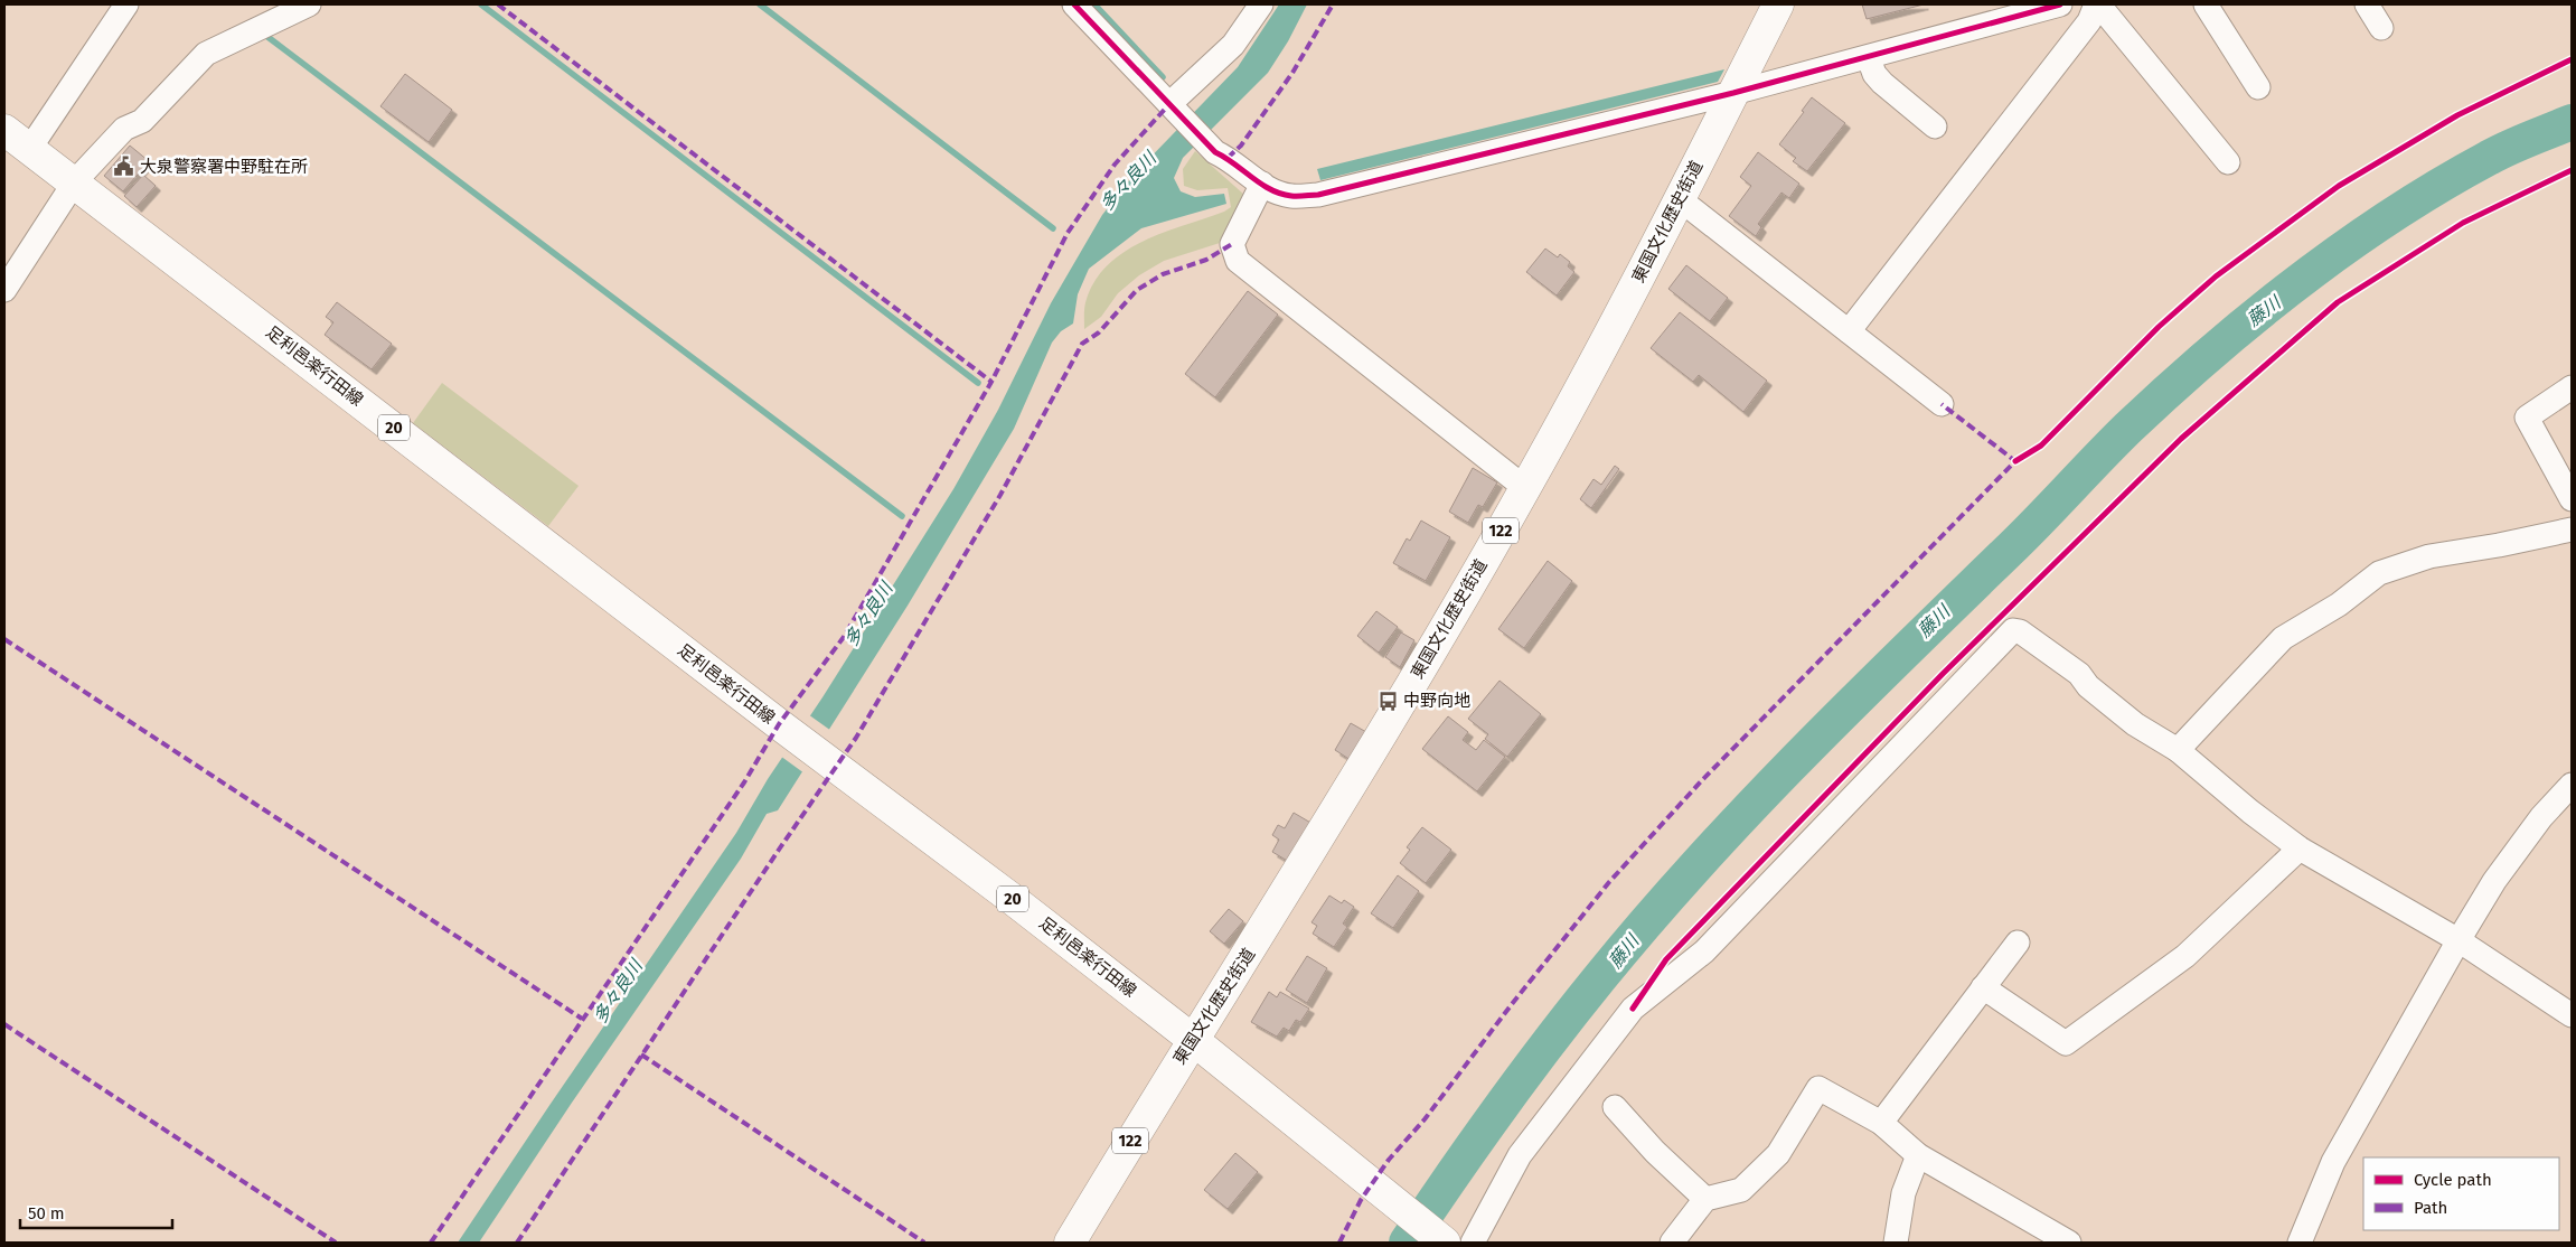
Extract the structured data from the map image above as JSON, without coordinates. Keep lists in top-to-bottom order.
{
  "streets": {
    "main road": [
      "東国文化歴史街道",
      "足利邑楽行田線",
      "20",
      "122"
    ]
  },
  "crossings": [
    ["東国文化歴史街道", "足利邑楽行田線"]
  ],
  "water": ["多々良川", "藤川"],
  "places": {
    "public building": ["大泉警察署中野駐在所"],
    "bus stop": ["中野向地"]
  },
  "legend": ["Cycle path", "Path"],
  "scale_bar": "50 m"
}
